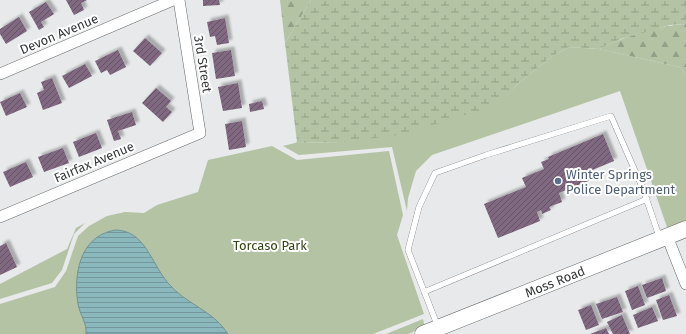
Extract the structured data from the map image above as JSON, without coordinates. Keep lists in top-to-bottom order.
{
  "streets": {
    "street": [
      "Devon Avenue",
      "3rd Street",
      "Fairfax Avenue",
      "Moss Road"
    ]
  },
  "crossings": [
    ["3rd Street", "Fairfax Avenue"]
  ],
  "parks": ["Torcaso Park"],
  "places": ["Winter Springs Police Department"]
}
